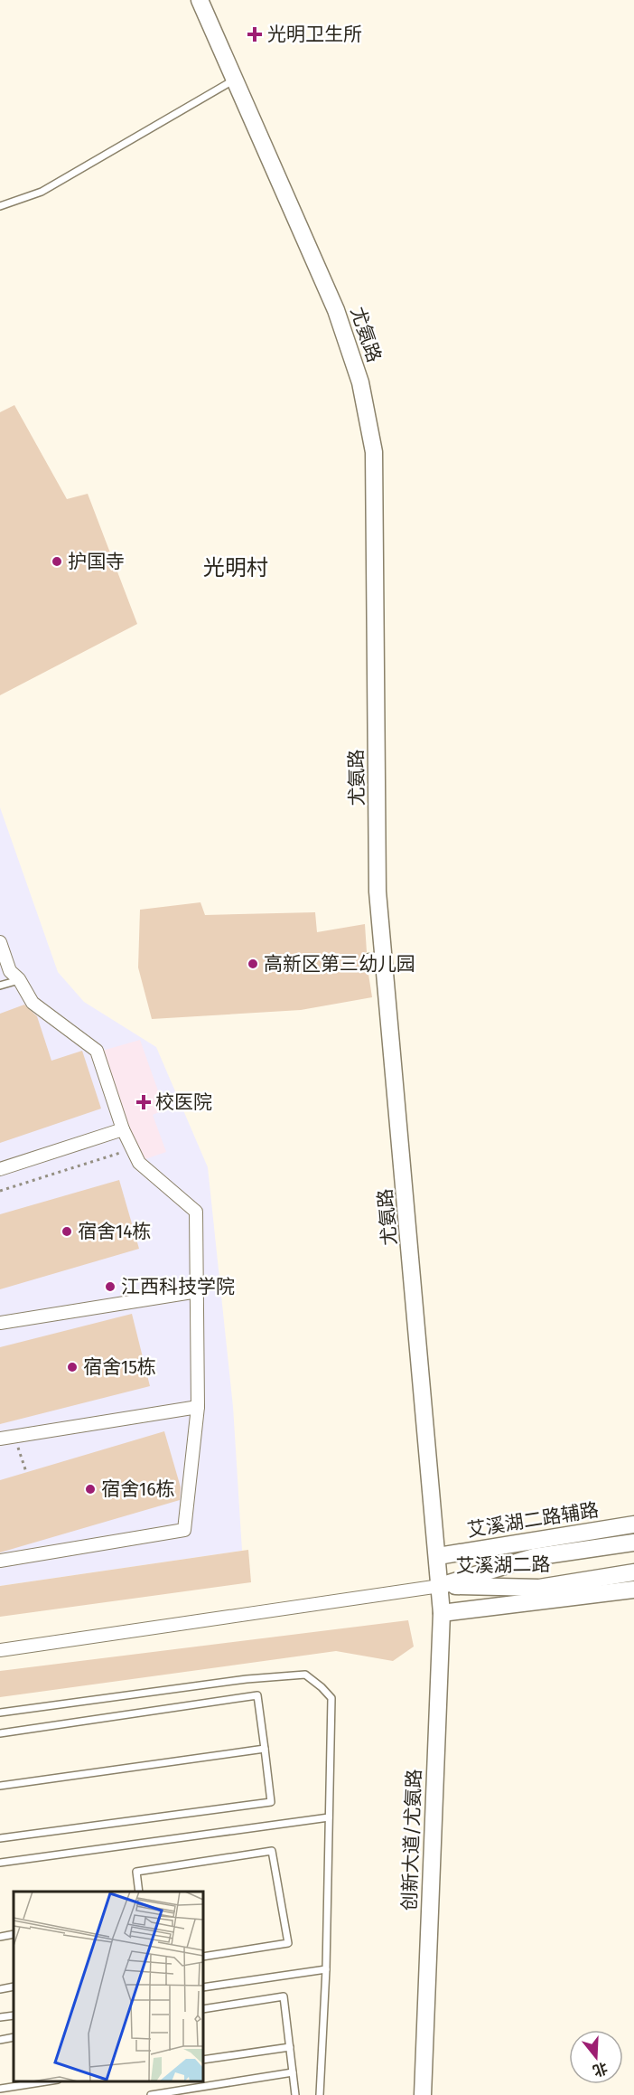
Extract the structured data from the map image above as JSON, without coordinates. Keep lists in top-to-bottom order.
{
  "streets": {
    "main road": [
      "尤氨路",
      "艾溪湖二路辅路",
      "艾溪湖二路",
      "创新大道/尤氨路"
    ]
  },
  "crossings": [
    ["尤氨路", "艾溪湖二路辅路"],
    ["尤氨路", "艾溪湖二路"],
    ["尤氨路", "创新大道/尤氨路"],
    ["艾溪湖二路", "创新大道/尤氨路"]
  ],
  "districts": ["光明村"],
  "places": {
    "health": ["光明卫生所", "校医院"],
    "other": [
      "护国寺",
      "高新区第三幼儿园",
      "宿舍14栋",
      "江西科技学院",
      "宿舍15栋",
      "宿舍16栋"
    ]
  },
  "north": "bottom"
}
